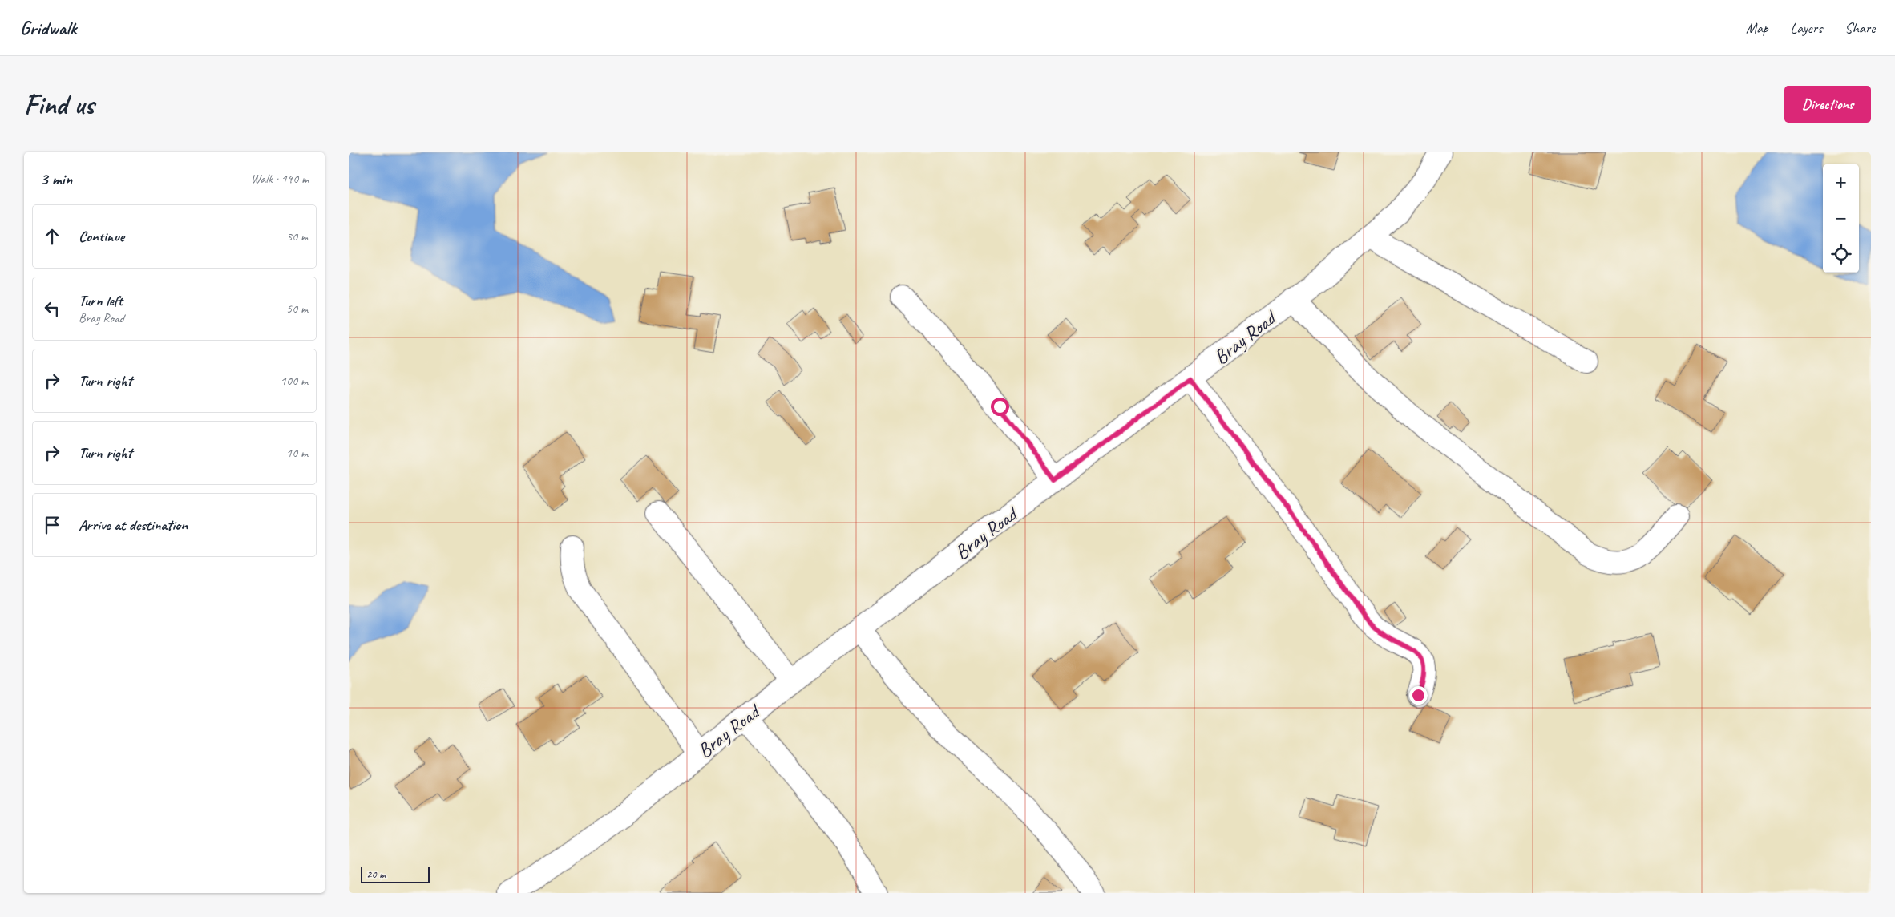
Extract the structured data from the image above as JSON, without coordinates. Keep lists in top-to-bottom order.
{
  "streets": {
    "street": ["Bray Road"]
  },
  "scale_bar": "20 m",
  "page": {
    "header": "Gridwalk",
    "nav": ["Map", "Layers", "Share"],
    "buttons": "Directions",
    "title": "Find us",
    "heading": ["3 min", "Walk · 190 m"],
    "map_buttons": ["+", "−"],
    "list": [
      ["Continue", "30 m"],
      ["Turn left", "Bray Road", "50 m"],
      ["Turn right", "100 m"],
      ["Turn right", "10 m"],
      "Arrive at destination"
    ],
    "scale": "20 m"
  }
}
